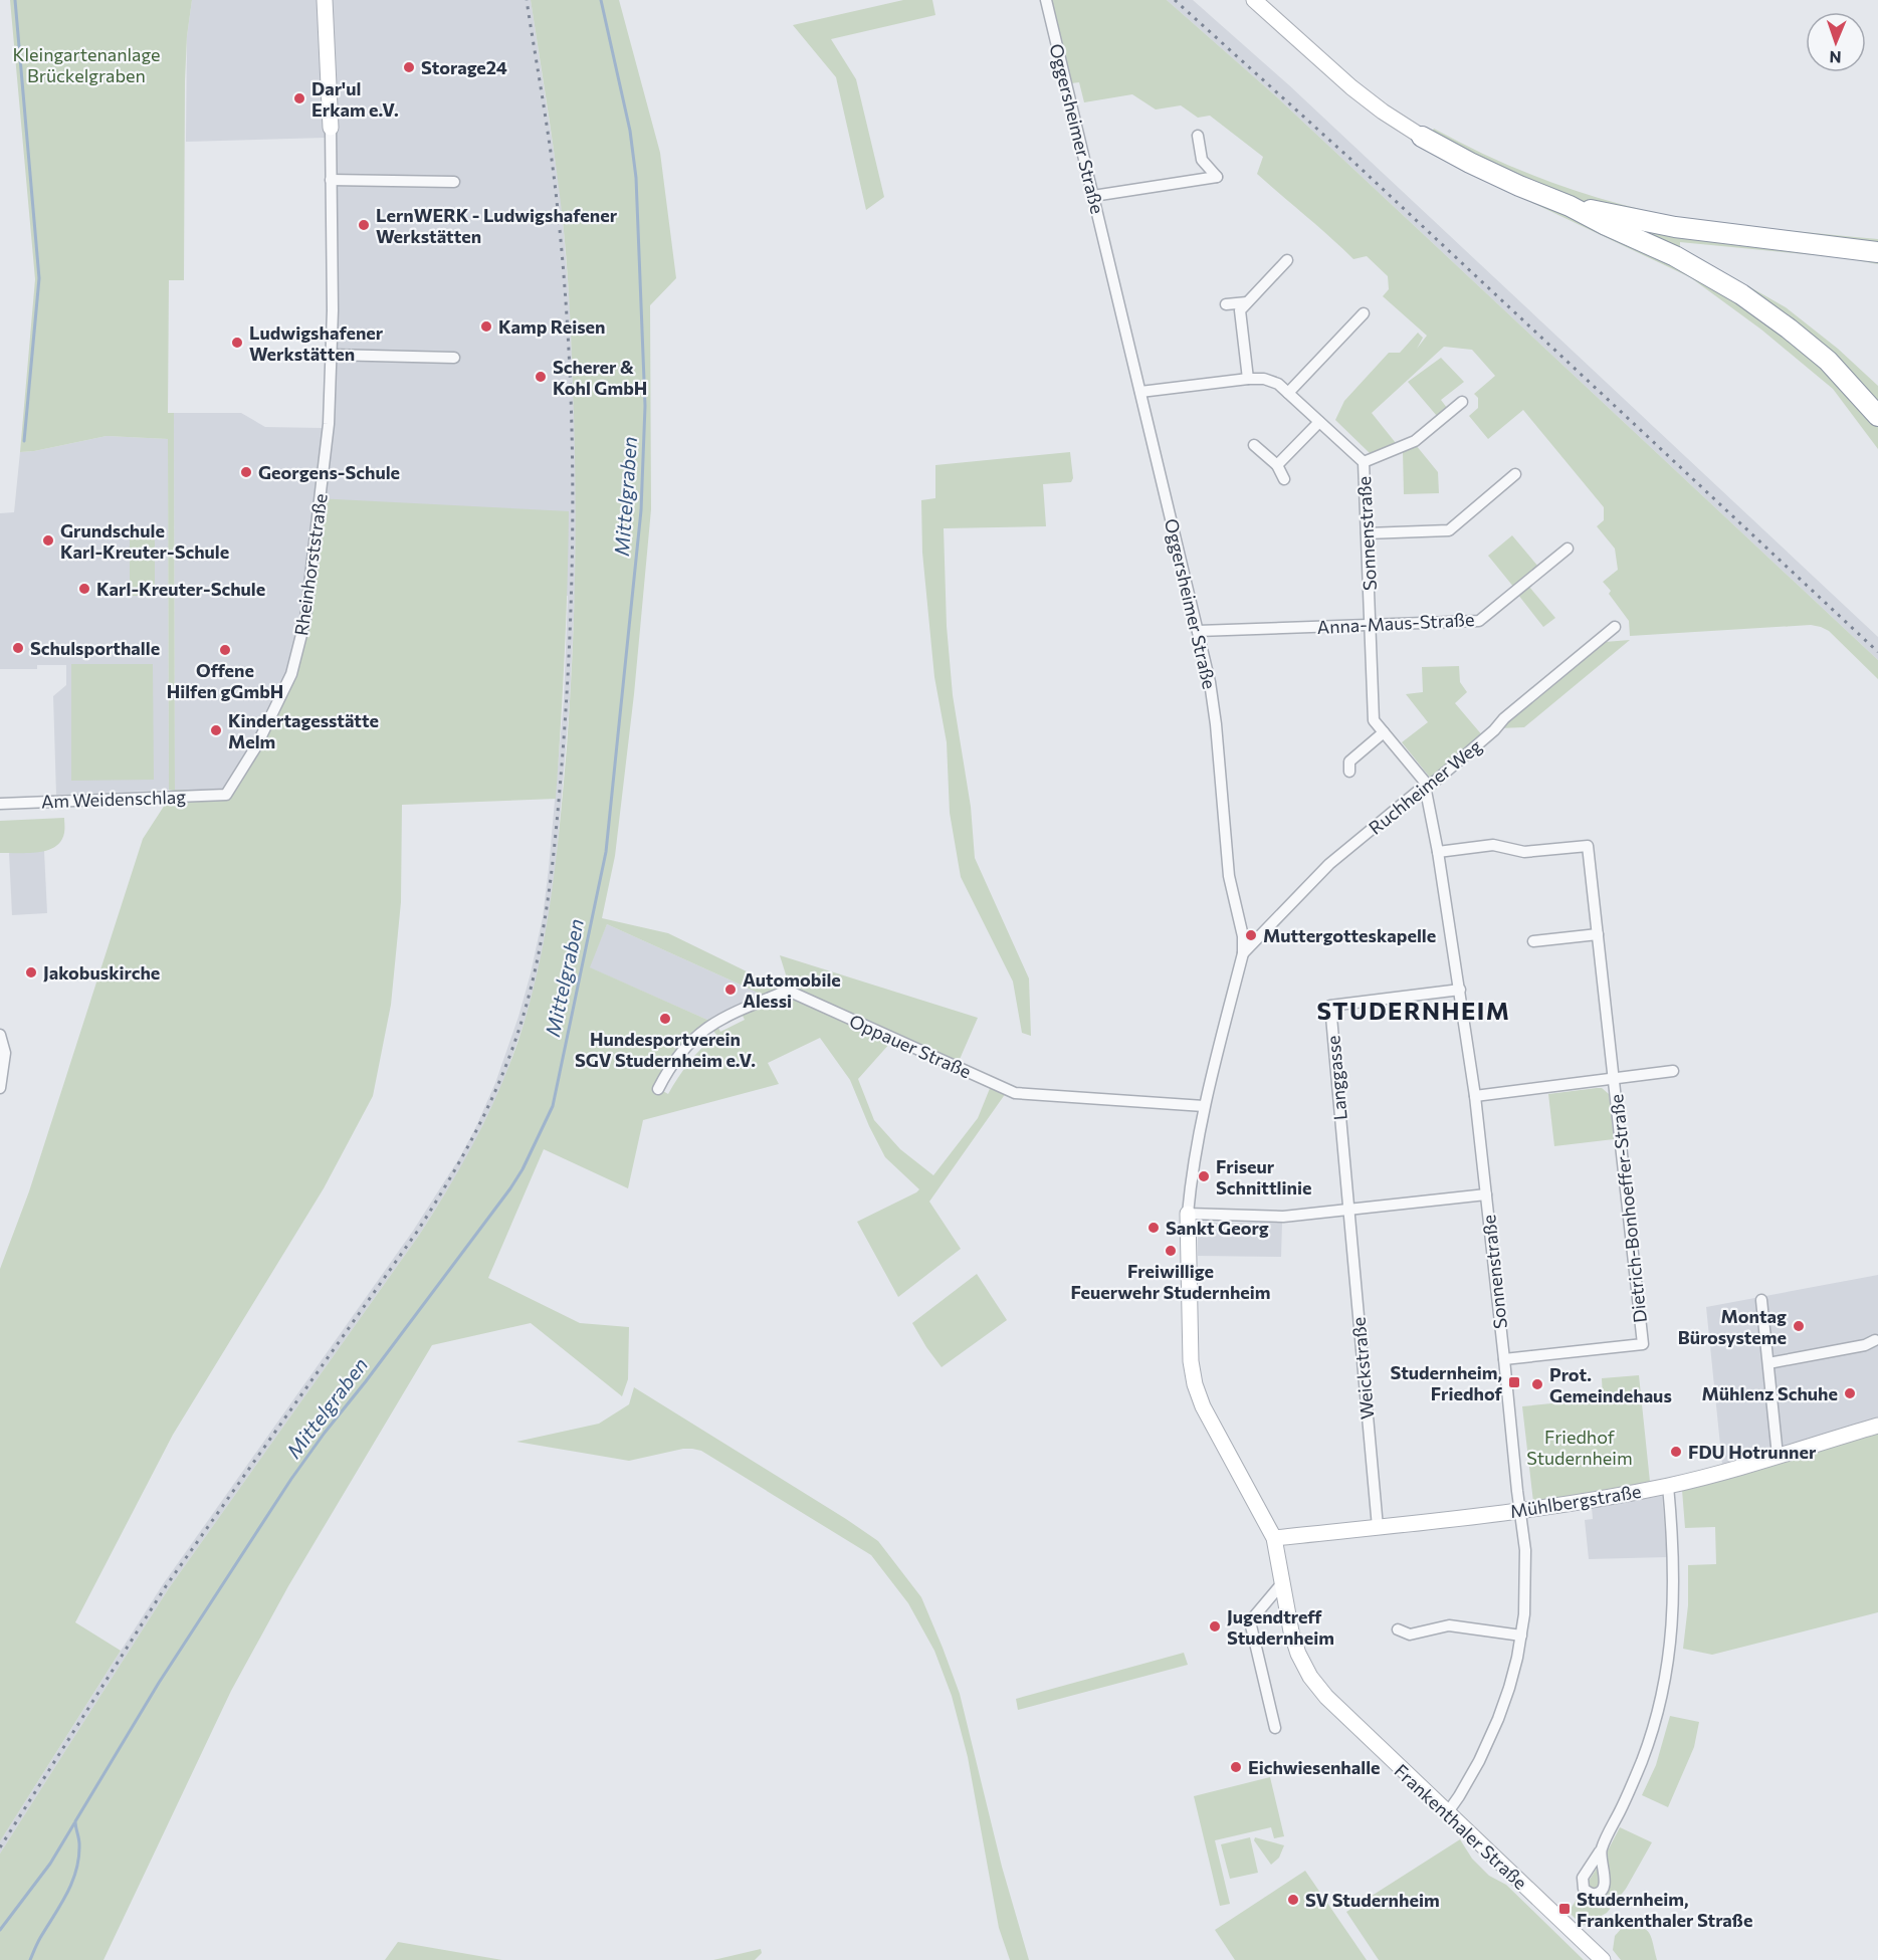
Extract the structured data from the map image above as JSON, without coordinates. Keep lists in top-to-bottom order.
{
  "streets": {
    "street": [
      "Oggersheimer Straße",
      "Sonnenstraße",
      "Rheinhorststraße",
      "Anna-Maus-Straße",
      "Ruchheimer Weg",
      "Am Weidenschlag",
      "Oppauer Straße",
      "Langgasse",
      "Dietrich-Bonhoeffer-Straße",
      "Weickstraße",
      "Mühlbergstraße",
      "Frankenthaler Straße"
    ]
  },
  "crossings": [
    ["Oggersheimer Straße", "Sonnenstraße"],
    ["Oggersheimer Straße", "Anna-Maus-Straße"],
    ["Oggersheimer Straße", "Ruchheimer Weg"],
    ["Oggersheimer Straße", "Oppauer Straße"],
    ["Oggersheimer Straße", "Frankenthaler Straße"],
    ["Sonnenstraße", "Anna-Maus-Straße"],
    ["Sonnenstraße", "Ruchheimer Weg"],
    ["Sonnenstraße", "Langgasse"],
    ["Sonnenstraße", "Dietrich-Bonhoeffer-Straße"],
    ["Sonnenstraße", "Mühlbergstraße"],
    ["Sonnenstraße", "Frankenthaler Straße"],
    ["Rheinhorststraße", "Am Weidenschlag"],
    ["Langgasse", "Weickstraße"],
    ["Weickstraße", "Mühlbergstraße"],
    ["Mühlbergstraße", "Frankenthaler Straße"]
  ],
  "districts": ["STUDERNHEIM"],
  "water": ["Mittelgraben"],
  "parks": ["Kleingartenanlage Brückelgraben", "Friedhof Studernheim"],
  "places": {
    "other": [
      "Storage24",
      "Dar'ul Erkam e.V.",
      "LernWERK - Ludwigshafener Werkstätten",
      "Kamp Reisen",
      "Ludwigshafener Werkstätten",
      "Scherer & Kohl GmbH",
      "Georgens-Schule",
      "Grundschule Karl-Kreuter-Schule",
      "Karl-Kreuter-Schule",
      "Schulsporthalle",
      "Offene Hilfen gGmbH",
      "Kindertagesstätte Melm",
      "Muttergotteskapelle",
      "Jakobuskirche",
      "Automobile Alessi",
      "Hundesportverein SGV Studernheim e.V.",
      "Friseur Schnittlinie",
      "Sankt Georg",
      "Freiwillige Feuerwehr Studernheim",
      "Montag Bürosysteme",
      "Prot. Gemeindehaus",
      "Mühlenz Schuhe",
      "FDU Hotrunner",
      "Jugendtreff Studernheim",
      "Eichwiesenhalle",
      "SV Studernheim"
    ],
    "transit": ["Studernheim, Friedhof", "Studernheim, Frankenthaler Straße"]
  },
  "north": "bottom"
}
